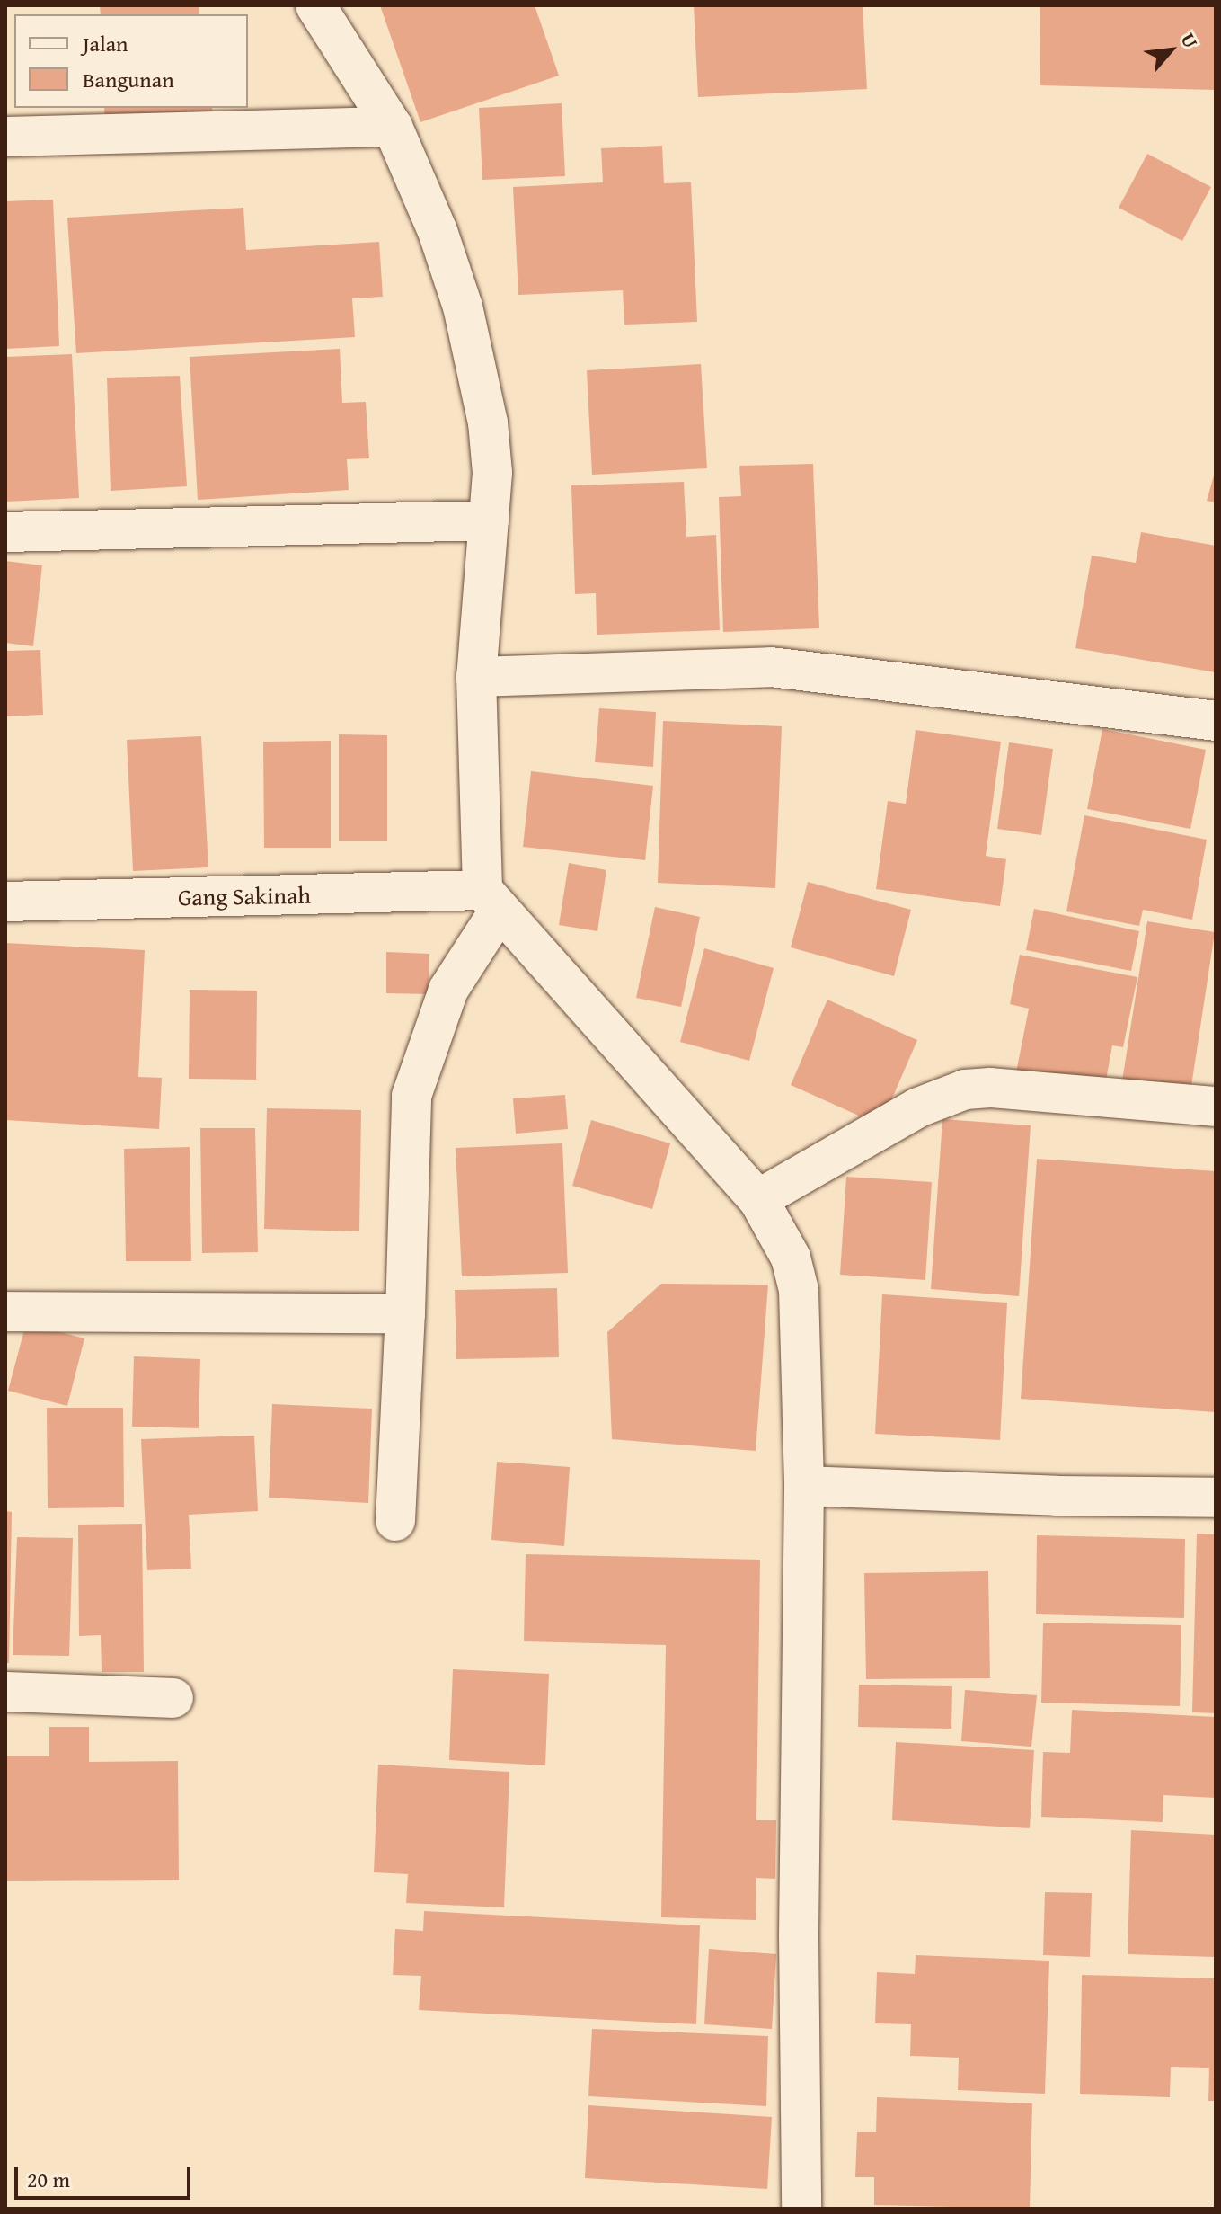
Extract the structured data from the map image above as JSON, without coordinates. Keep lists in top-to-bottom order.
{
  "streets": {
    "street": ["Gang Sakinah"]
  },
  "legend": ["Jalan", "Bangunan"],
  "scale_bar": "20 m",
  "north": "top right"
}
